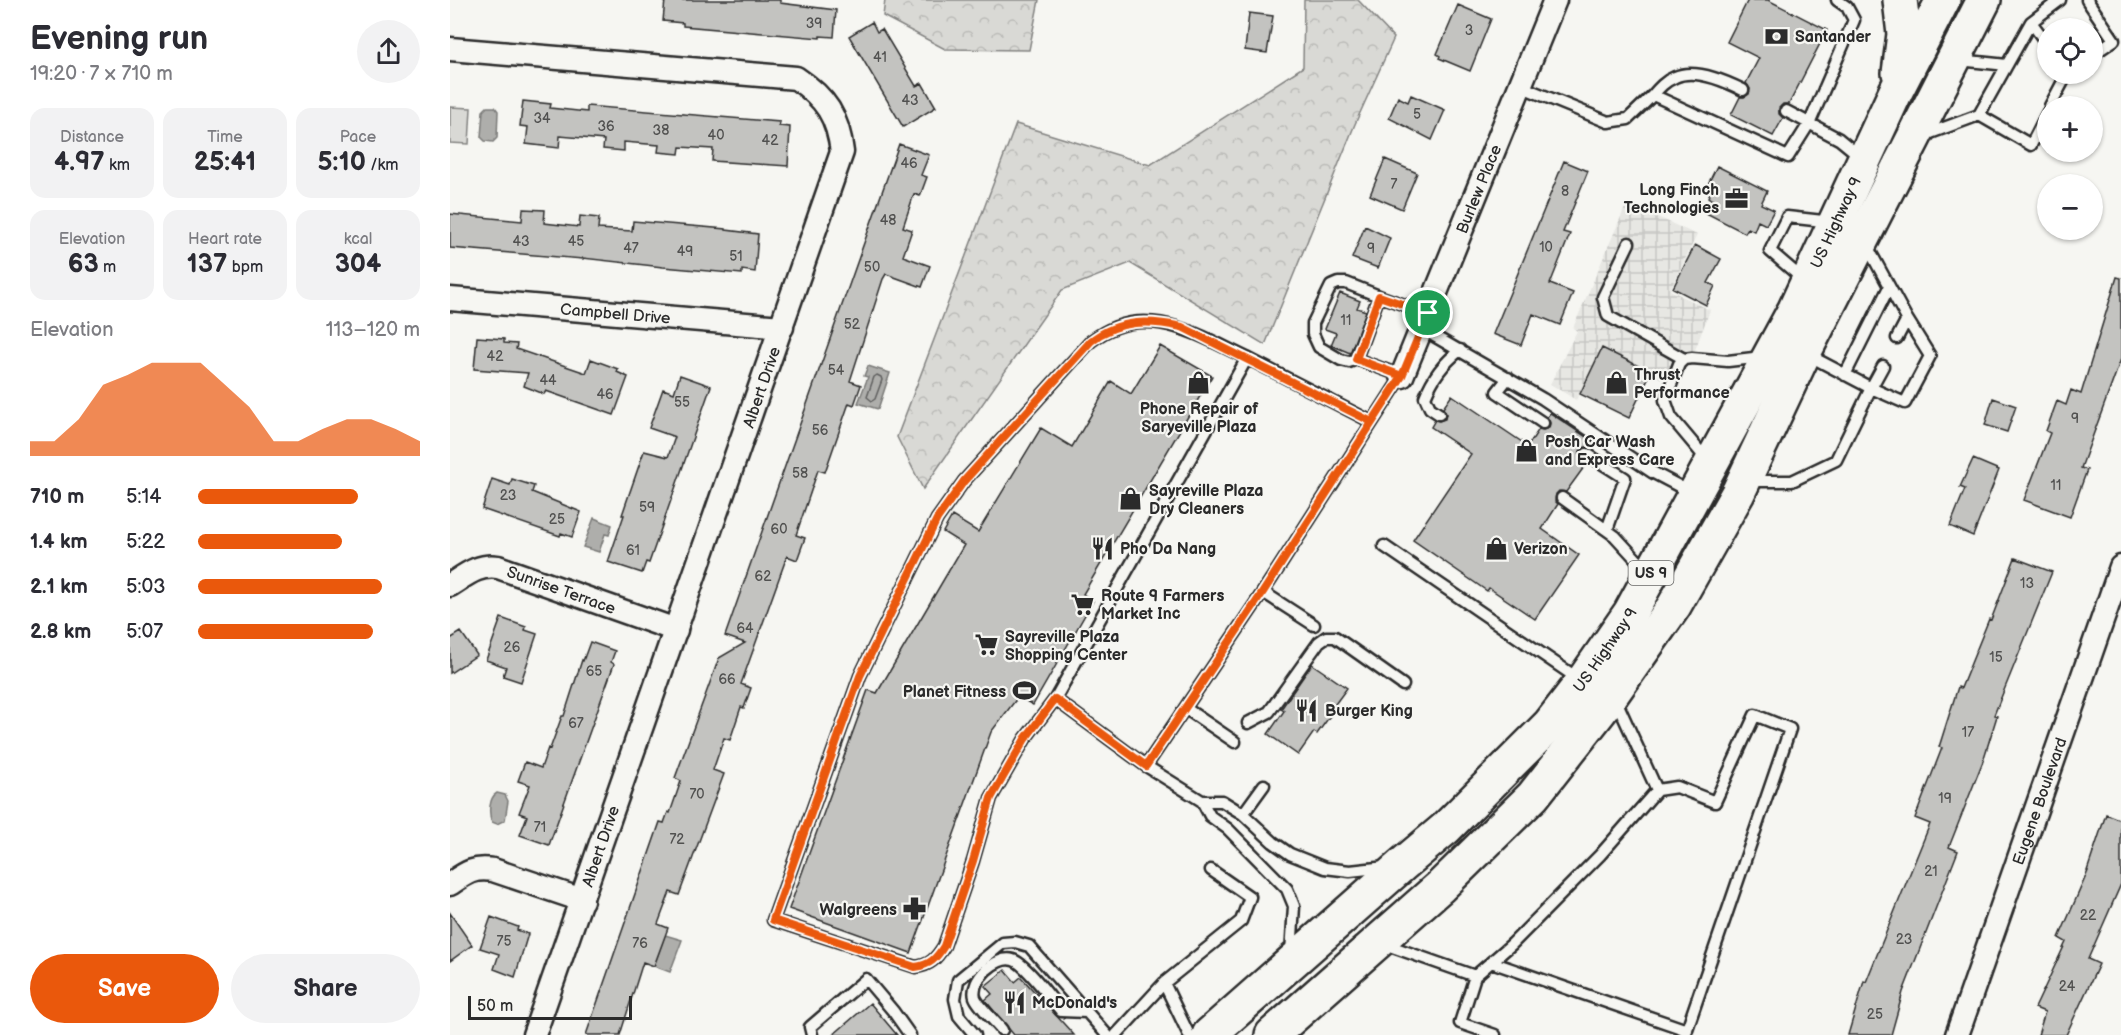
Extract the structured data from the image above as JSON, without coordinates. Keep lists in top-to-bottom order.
{
  "streets": {
    "highway": ["US Highway 9", "US 9"],
    "street": [
      "Burlew Place",
      "Campbell Drive",
      "Albert Drive",
      "Sunrise Terrace",
      "Eugene Boulevard"
    ]
  },
  "crossings": [
    ["Campbell Drive", "Albert Drive"],
    ["Albert Drive", "Sunrise Terrace"]
  ],
  "places": {
    "bank": ["Santander"],
    "office": ["Long Finch Technologies"],
    "shop": [
      "Phone Repair of Saryeville Plaza",
      "Thrust Performance",
      "Posh Car Wash and Express Care",
      "Sayreville Plaza Dry Cleaners",
      "Verizon"
    ],
    "restaurant": ["Pho Da Nang", "Burger King", "McDonald's"],
    "supermarket": ["Route 9 Farmers Market Inc", "Sayreville Plaza Shopping Center"],
    "sports": ["Planet Fitness"],
    "pharmacy": ["Walgreens"]
  },
  "house_numbers": [
    "39",
    "3",
    "41",
    "43",
    "5",
    "34",
    "36",
    "38",
    "40",
    "42",
    "46",
    "7",
    "8",
    "48",
    "43",
    "45",
    "10",
    "47",
    "9",
    "49",
    "51",
    "50",
    "11",
    "52",
    "42",
    "54",
    "44",
    "46",
    "55",
    "9",
    "56",
    "58",
    "11",
    "23",
    "59",
    "25",
    "60",
    "61",
    "62",
    "13",
    "64",
    "26",
    "15",
    "65",
    "66",
    "67",
    "17",
    "70",
    "19",
    "71",
    "72",
    "21",
    "22",
    "23",
    "75",
    "76",
    "24",
    "25"
  ],
  "scale_bar": "50 m",
  "page": {
    "heading": ["Evening run", "19:20 · 7 × 710 m"],
    "map_buttons": ["+", "−"],
    "stats": [
      ["Distance", "4.97 km"],
      ["Time", "25:41"],
      ["Pace", "5:10 /km"],
      ["Elevation", "63 m"],
      ["Heart rate", "137 bpm"],
      ["kcal", "304"]
    ],
    "chart": ["Elevation", "113–120 m"],
    "list": [
      {
        "name": "710 m",
        "note": "5:14"
      },
      {
        "name": "1.4 km",
        "note": "5:22"
      },
      {
        "name": "2.1 km",
        "note": "5:03"
      },
      {
        "name": "2.8 km",
        "note": "5:07"
      }
    ],
    "buttons": ["Save", "Share"],
    "scale": "50 m"
  }
}
